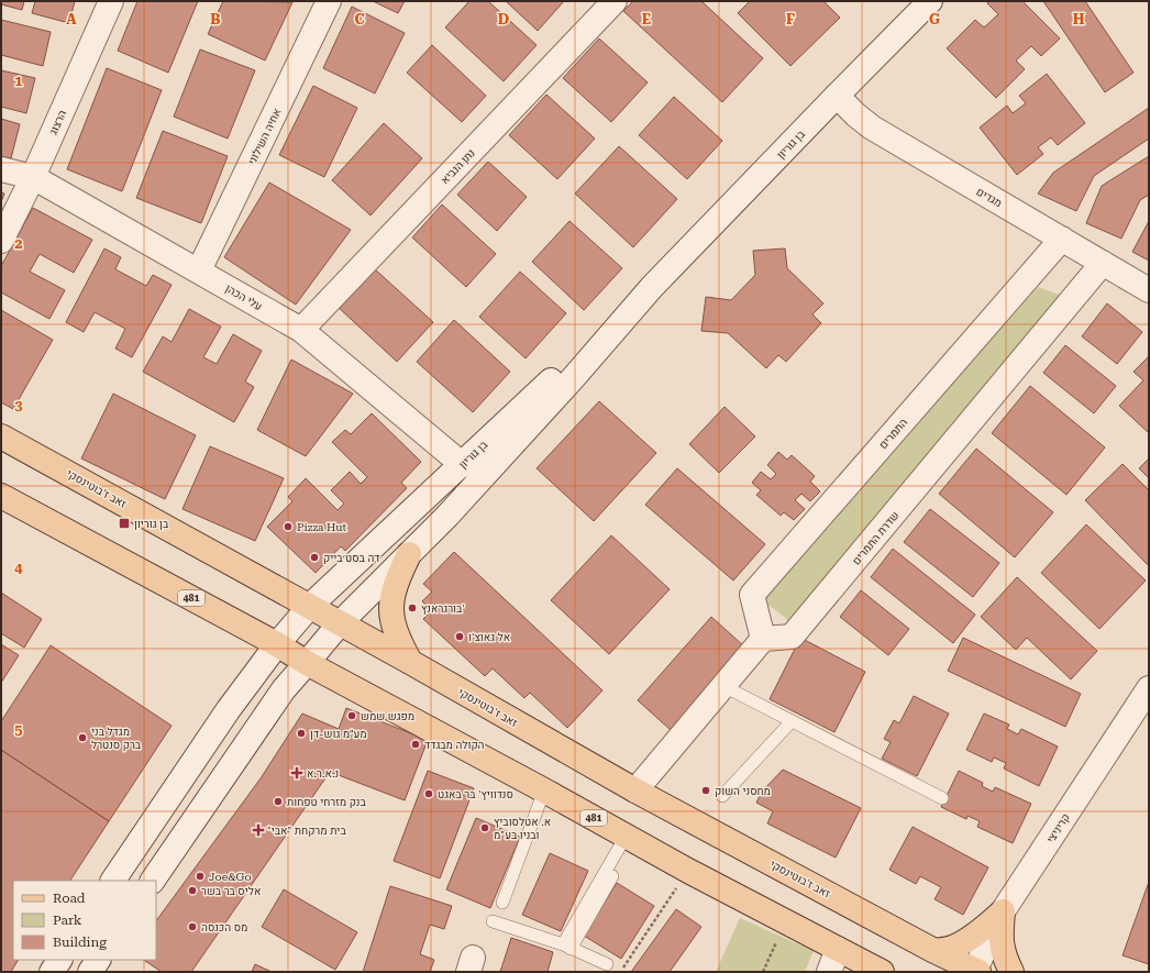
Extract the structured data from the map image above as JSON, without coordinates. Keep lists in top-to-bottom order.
{
  "streets": {
    "main road": ["זאב ז'בוטינסקי", "481"],
    "street": [
      "הרצוג",
      "אחיה השילוני",
      "בן גוריון",
      "נתן הנביא",
      "מגדים",
      "עלי הכהן",
      "התמרים",
      "שדרת התמרים",
      "קריניצי"
    ]
  },
  "crossings": [
    ["הרצוג", "עלי הכהן"],
    ["אחיה השילוני", "עלי הכהן"],
    ["בן גוריון", "מגדים"],
    ["בן גוריון", "עלי הכהן"],
    ["בן גוריון", "זאב ז'בוטינסקי"],
    ["בן גוריון", "481"],
    ["נתן הנביא", "עלי הכהן"],
    ["מגדים", "התמרים"],
    ["מגדים", "שדרת התמרים"],
    ["התמרים", "שדרת התמרים"],
    ["זאב ז'בוטינסקי", "קריניצי"]
  ],
  "places": {
    "transit": ["בן גוריון"],
    "other": [
      "Pizza Hut",
      "דה בסט בייק",
      "בורגראנץ'",
      "אל גאוצ'ו",
      "מפגש שמש",
      "מע״מ גוש-דן",
      "מגדל בני ברק סנטרל",
      "הקולה מבגדד",
      "מחסני השוק",
      "סנדוויץ' בר באגט",
      "בנק מזרחי טפחות",
      "א. אטלסוביץ ובניו בע\"מ",
      "Joe&Go",
      "אליס בר בשר",
      "מס הכנסה"
    ],
    "health": ["נ.א.ר.א", "\"בית מרקחת \"אבי"]
  },
  "legend": ["Road", "Park", "Building"],
  "grid": {
    "columns": [
      "A",
      "B",
      "C",
      "D",
      "E",
      "F",
      "G",
      "H"
    ],
    "rows": [
      "1",
      "2",
      "3",
      "4",
      "5"
    ]
  }
}
